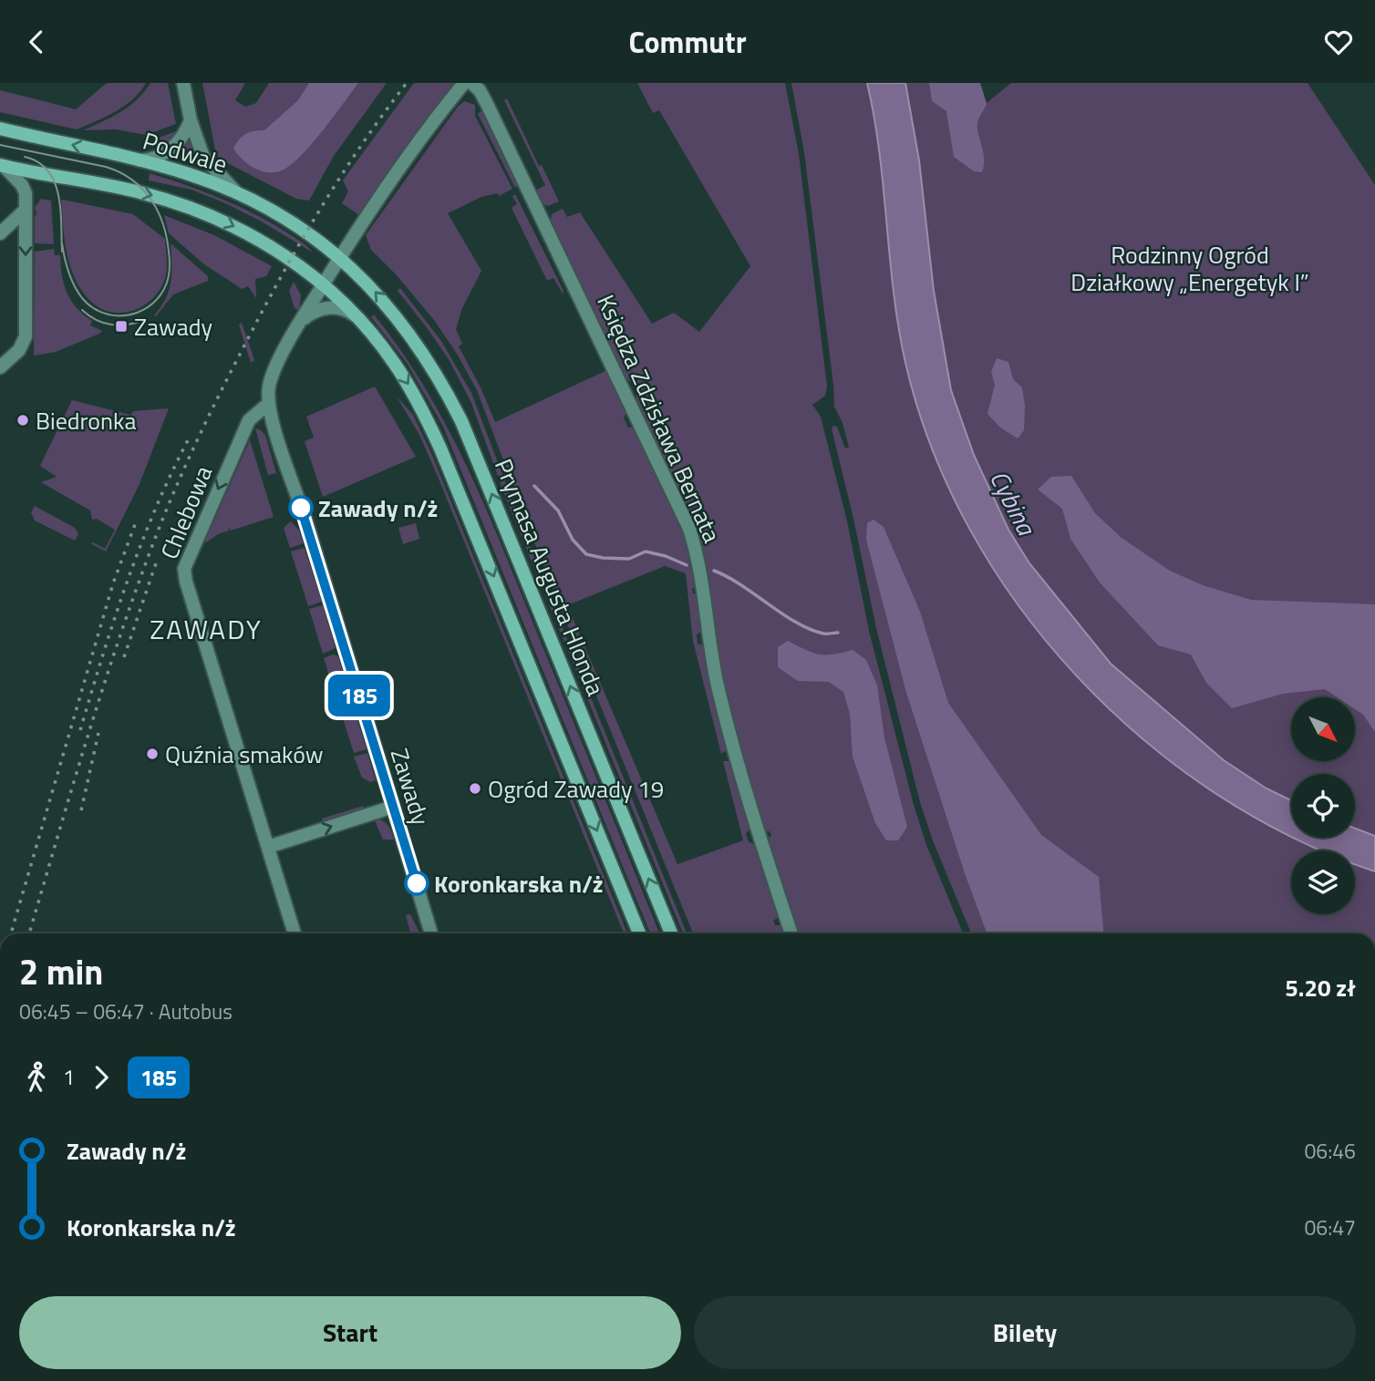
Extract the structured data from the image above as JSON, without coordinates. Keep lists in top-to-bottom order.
{
  "streets": {
    "main road": ["Podwale", "Prymasa Augusta Hlonda"],
    "street": ["Księdza Zdzisława Bernata", "Chlebowa", "Zawady"]
  },
  "crossings": [
    ["Podwale", "Prymasa Augusta Hlonda"],
    ["Podwale", "Zawady"],
    ["Chlebowa", "Zawady"],
    ["Prymasa Augusta Hlonda", "Zawady"]
  ],
  "one_way": ["Chlebowa"],
  "districts": ["ZAWADY"],
  "water": ["Cybina"],
  "parks": ["Rodzinny Ogród Działkowy „Energetyk I”"],
  "places": {
    "transit": ["Zawady"],
    "other": [
      "Biedronka",
      "Zawady n/ż",
      "Quźnia smaków",
      "Ogród Zawady 19",
      "Koronkarska n/ż"
    ]
  },
  "lines": ["bus line 185"],
  "north": "bottom right",
  "page": {
    "header": "Commutr",
    "on_map": "185",
    "heading": ["2 min", "06:45 – 06:47 · Autobus", "5.20 zł"],
    "legs": ["1", "185"],
    "list": [
      {
        "name": "Zawady n/ż",
        "value": "06:46"
      },
      {
        "name": "Koronkarska n/ż",
        "value": "06:47"
      }
    ],
    "buttons": ["Start", "Bilety"]
  }
}
